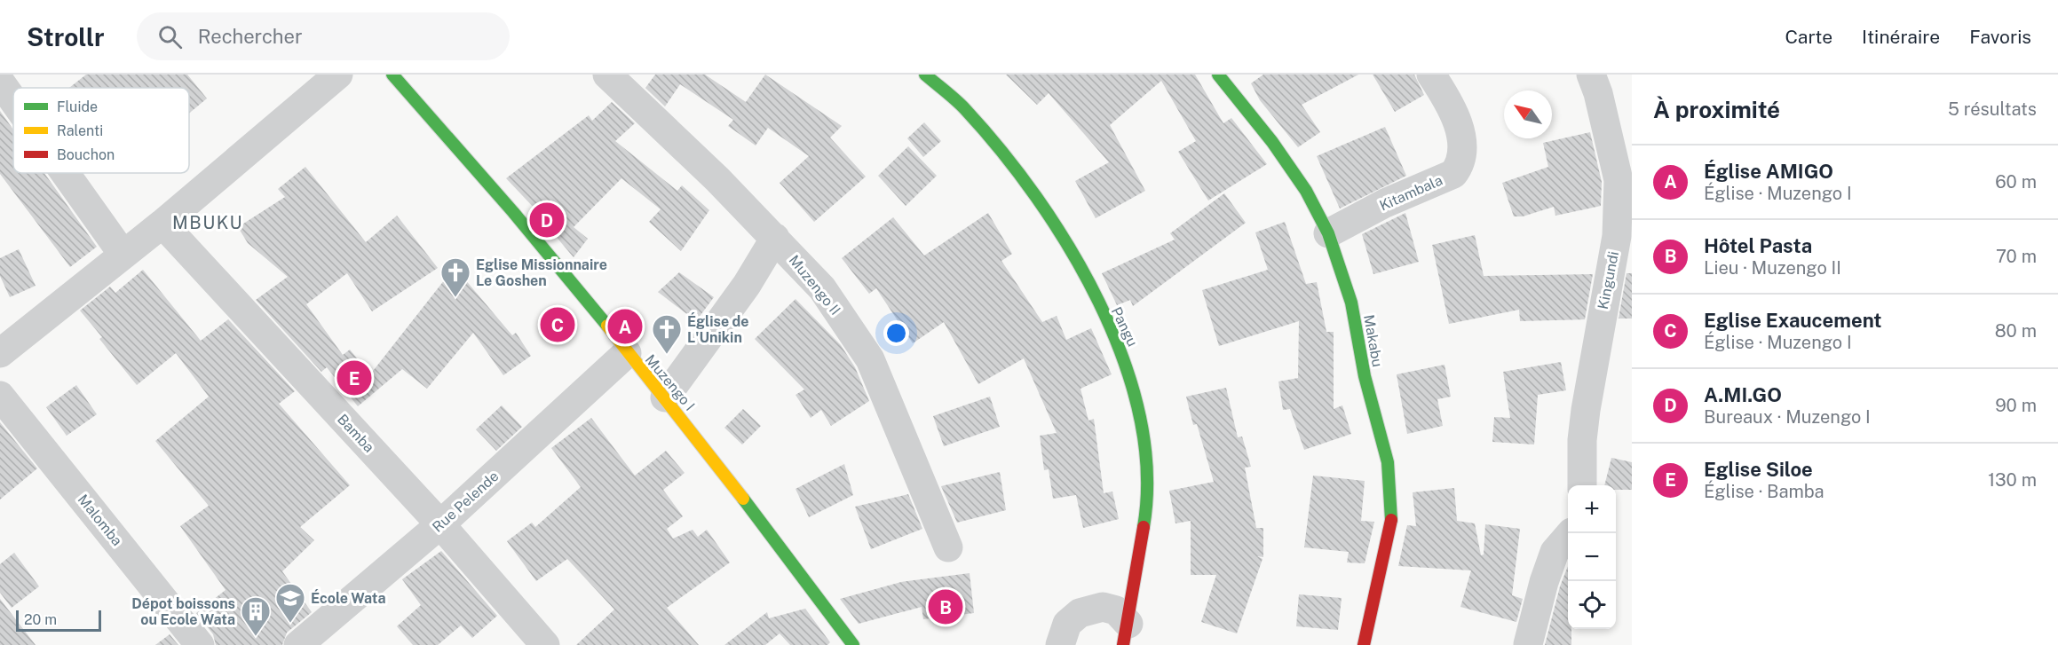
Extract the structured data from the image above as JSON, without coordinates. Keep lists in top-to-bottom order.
{
  "streets": {
    "street": [
      "Kitambala",
      "Kingundi",
      "Muzengo II",
      "Pangu",
      "Makabu",
      "Muzengo I",
      "Bamba",
      "Rue Pelende",
      "Malomba"
    ]
  },
  "crossings": [
    ["Kitambala", "Makabu"],
    ["Muzengo I", "Rue Pelende"],
    ["Bamba", "Rue Pelende"]
  ],
  "districts": ["MBUKU"],
  "places": {
    "church": ["Eglise Missionnaire Le Goshen", "Église de L'Unikin"],
    "school or university": ["École Wata"],
    "building": ["Dépot boissons ou Ecole Wata"]
  },
  "legend": ["Fluide", "Ralenti", "Bouchon"],
  "scale_bar": "20 m",
  "north": "top left",
  "page": {
    "header": "Strollr",
    "search": "Rechercher",
    "nav": ["Carte", "Itinéraire", "Favoris"],
    "heading": ["À proximité", "5 résultats"],
    "list": [
      {
        "mark": "A",
        "name": "Église AMIGO",
        "note": "Église · Muzengo I",
        "value": "60 m"
      },
      {
        "mark": "B",
        "name": "Hôtel Pasta",
        "note": "Lieu · Muzengo II",
        "value": "70 m"
      },
      {
        "mark": "C",
        "name": "Eglise Exaucement",
        "note": "Église · Muzengo I",
        "value": "80 m"
      },
      {
        "mark": "D",
        "name": "A.MI.GO",
        "note": "Bureaux · Muzengo I",
        "value": "90 m"
      },
      {
        "mark": "E",
        "name": "Eglise Siloe",
        "note": "Église · Bamba",
        "value": "130 m"
      }
    ],
    "pins": [
      "D",
      "C",
      "A",
      "E",
      "B"
    ],
    "map_buttons": ["+", "−"],
    "scale": "20 m"
  }
}
